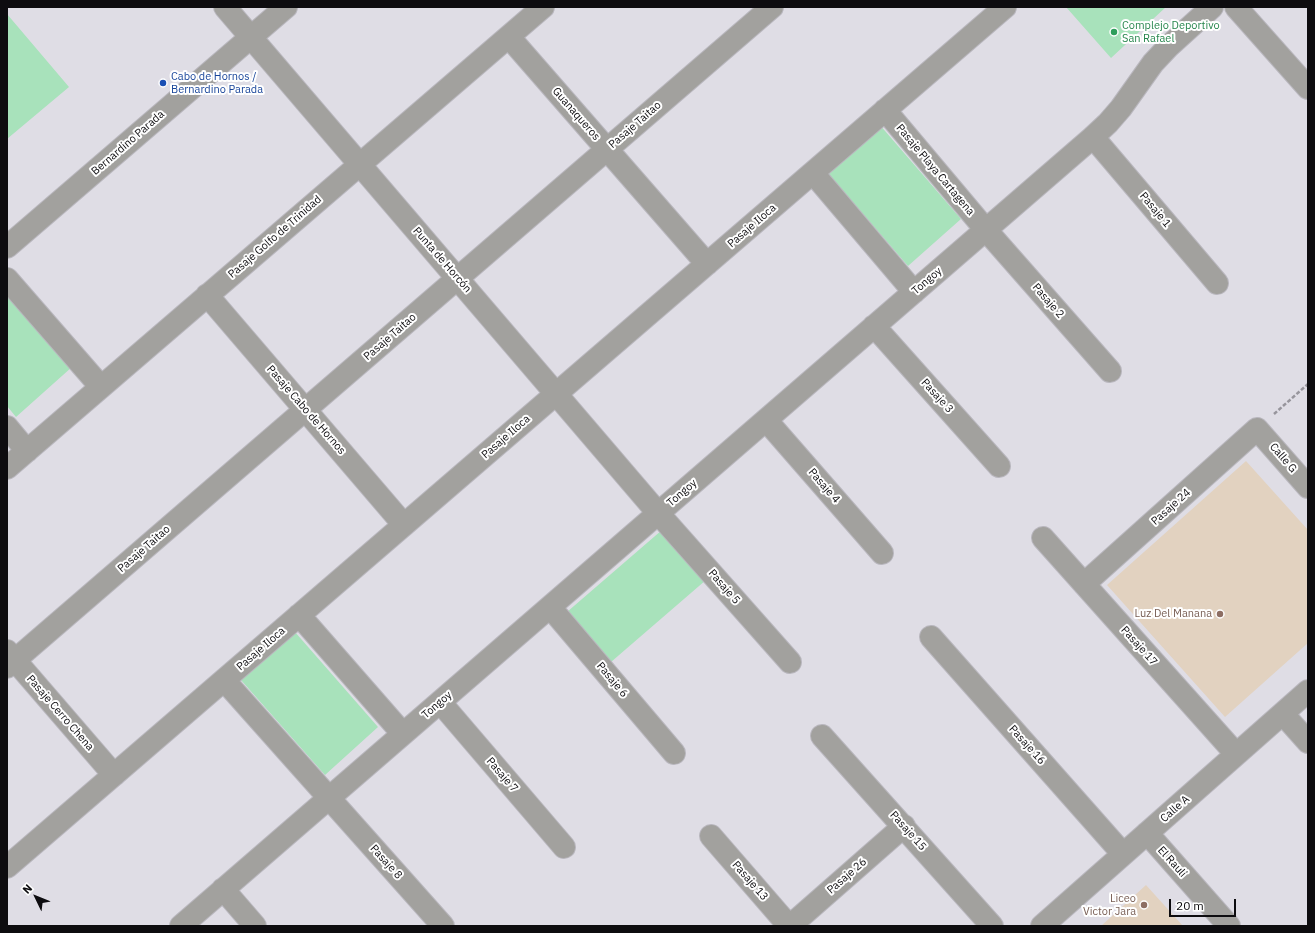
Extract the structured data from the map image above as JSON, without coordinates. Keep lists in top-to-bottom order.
{
  "streets": {
    "street": [
      "Guanaqueros",
      "Pasaje Taitao",
      "Bernardino Parada",
      "Pasaje Playa Cartagena",
      "Pasaje 1",
      "Pasaje Iloca",
      "Pasaje Golfo de Trinidad",
      "Punta de Horcón",
      "Tongoy",
      "Pasaje 2",
      "Pasaje 3",
      "Pasaje Cabo de Hornos",
      "Calle G",
      "Pasaje 4",
      "Pasaje 24",
      "Pasaje 5",
      "Pasaje 17",
      "Pasaje 6",
      "Pasaje Cerro Chena",
      "Pasaje 16",
      "Pasaje 7",
      "Calle A",
      "Pasaje 15",
      "Pasaje 8",
      "El Raulí",
      "Pasaje 26",
      "Pasaje 13"
    ]
  },
  "crossings": [
    ["Guanaqueros", "Pasaje Taitao"],
    ["Guanaqueros", "Pasaje Iloca"],
    ["Guanaqueros", "Pasaje Golfo de Trinidad"],
    ["Pasaje Taitao", "Punta de Horcón"],
    ["Pasaje Taitao", "Pasaje Cabo de Hornos"],
    ["Pasaje Taitao", "Pasaje Cerro Chena"],
    ["Bernardino Parada", "Punta de Horcón"],
    ["Pasaje Playa Cartagena", "Pasaje Iloca"],
    ["Pasaje Playa Cartagena", "Tongoy"],
    ["Pasaje Playa Cartagena", "Pasaje 2"],
    ["Pasaje 1", "Tongoy"],
    ["Pasaje Iloca", "Punta de Horcón"],
    ["Pasaje Iloca", "Pasaje Cabo de Hornos"],
    ["Pasaje Iloca", "Pasaje Cerro Chena"],
    ["Pasaje Golfo de Trinidad", "Punta de Horcón"],
    ["Pasaje Golfo de Trinidad", "Pasaje Cabo de Hornos"],
    ["Punta de Horcón", "Tongoy"],
    ["Punta de Horcón", "Pasaje 5"],
    ["Tongoy", "Pasaje 2"],
    ["Tongoy", "Pasaje 3"],
    ["Tongoy", "Pasaje 4"],
    ["Tongoy", "Pasaje 5"],
    ["Tongoy", "Pasaje 6"],
    ["Tongoy", "Pasaje 7"],
    ["Tongoy", "Pasaje 8"],
    ["Calle G", "Pasaje 24"],
    ["Pasaje 24", "Pasaje 17"],
    ["Pasaje 17", "Calle A"],
    ["Pasaje 16", "Calle A"],
    ["Calle A", "El Raulí"],
    ["Pasaje 15", "Pasaje 26"],
    ["Pasaje 26", "Pasaje 13"]
  ],
  "places": [
    "Complejo Deportivo San Rafael",
    "Cabo de Hornos / Bernardino Parada",
    "Luz Del Manana",
    "Liceo Victor Jara"
  ],
  "scale_bar": "20 m",
  "north": "top left"
}
